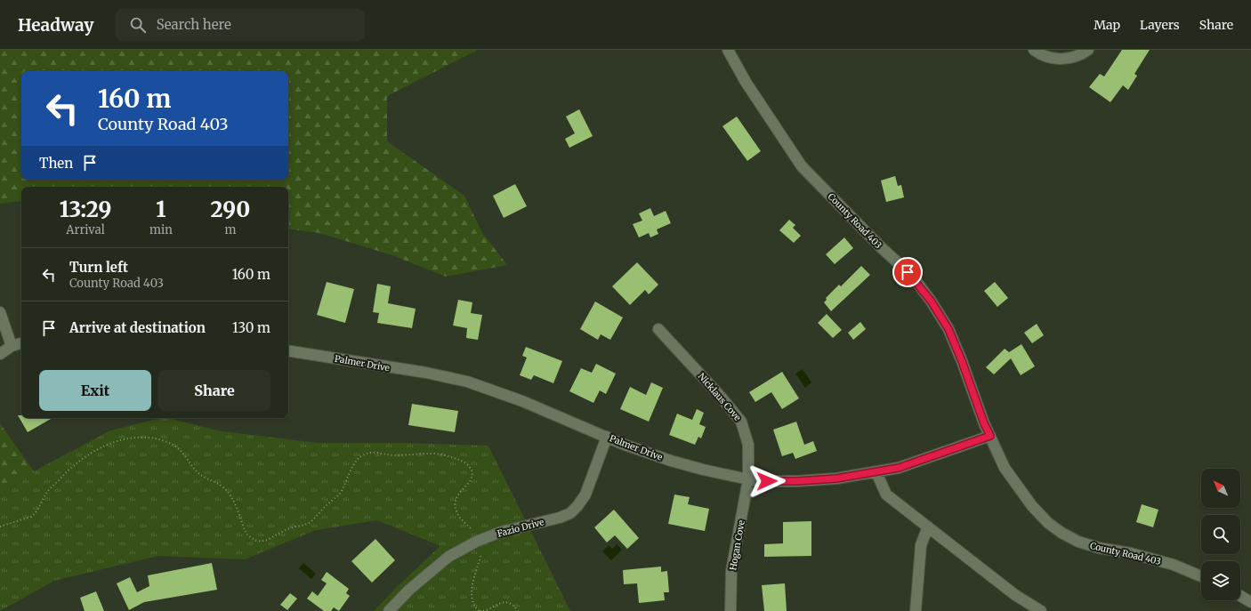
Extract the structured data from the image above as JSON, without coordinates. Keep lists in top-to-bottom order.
{
  "streets": {
    "street": [
      "County Road 403",
      "Palmer Drive",
      "Nicklaus Cove",
      "Fazio Drive",
      "Hogan Cove"
    ]
  },
  "crossings": [
    ["County Road 403", "Palmer Drive"],
    ["Palmer Drive", "Nicklaus Cove"],
    ["Palmer Drive", "Fazio Drive"],
    ["Palmer Drive", "Hogan Cove"],
    ["Nicklaus Cove", "Hogan Cove"]
  ],
  "north": "top left",
  "page": {
    "header": "Headway",
    "search": "Search here",
    "nav": ["Map", "Layers", "Share"],
    "turn": ["160 m", "County Road 403"],
    "then": "Then",
    "eta": [
      "13:29",
      "Arrival",
      "1",
      "min",
      "290",
      "m"
    ],
    "list": [
      {
        "name": "Turn left",
        "note": "County Road 403",
        "value": "160 m"
      },
      {
        "name": "Arrive at destination",
        "value": "130 m"
      }
    ],
    "buttons": ["Exit", "Share"]
  }
}
